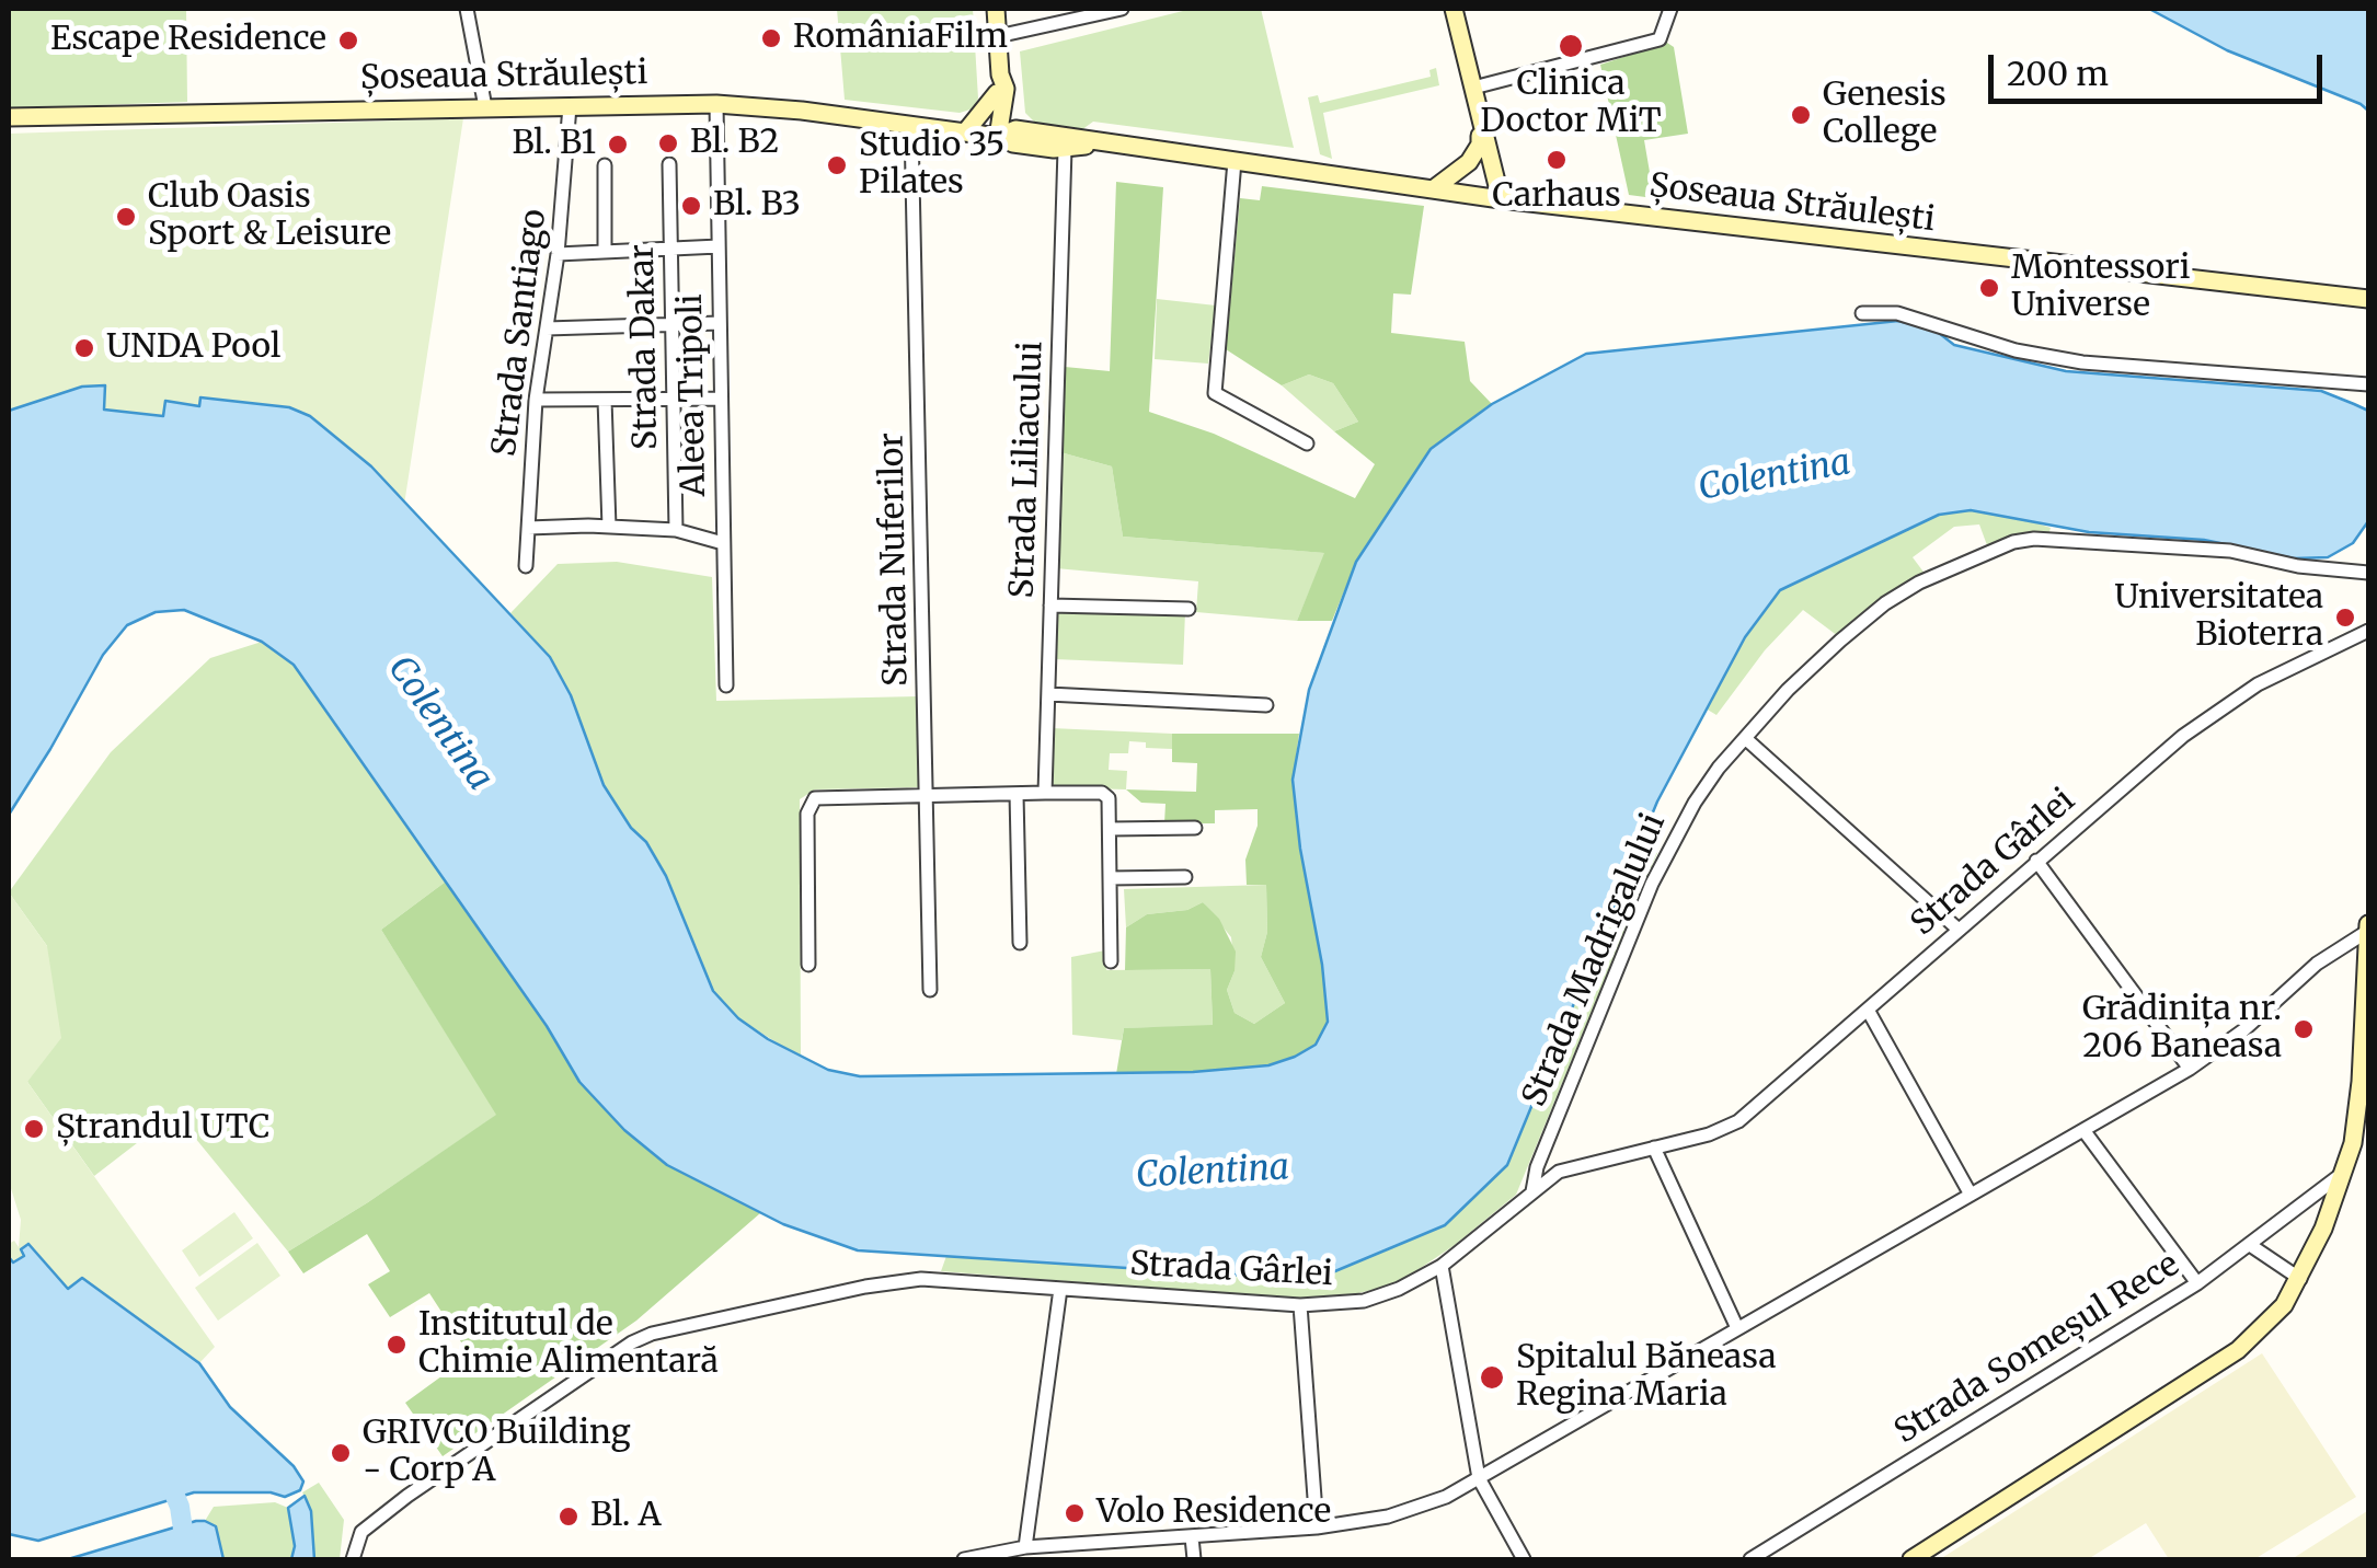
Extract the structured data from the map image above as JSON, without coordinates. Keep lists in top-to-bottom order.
{
  "streets": {
    "street": [
      "Șoseaua Străulești",
      "Strada Santiago",
      "Strada Dakar",
      "Aleea Tripoli",
      "Strada Liliacului",
      "Strada Nuferilor",
      "Strada Gârlei",
      "Strada Madrigalului",
      "Strada Someșul Rece"
    ]
  },
  "crossings": [
    ["Șoseaua Străulești", "Strada Santiago"],
    ["Șoseaua Străulești", "Aleea Tripoli"],
    ["Șoseaua Străulești", "Strada Liliacului"],
    ["Șoseaua Străulești", "Strada Nuferilor"],
    ["Strada Gârlei", "Strada Madrigalului"]
  ],
  "water": ["Colentina"],
  "places": [
    "RomâniaFilm",
    "Escape Residence",
    "Clinica Doctor MiT",
    "Genesis College",
    "Bl. B2",
    "Bl. B1",
    "Carhaus",
    "Studio 35 Pilates",
    "Bl. B3",
    "Club Oasis Sport & Leisure",
    "Montessori Universe",
    "UNDA Pool",
    "Universitatea Bioterra",
    "Grădinița nr. 206 Baneasa",
    "Ștrandul UTC",
    "Institutul de Chimie Alimentară",
    "Spitalul Băneasa Regina Maria",
    "GRIVCO Building - Corp A",
    "Volo Residence",
    "Bl. A"
  ],
  "scale_bar": "200 m"
}
